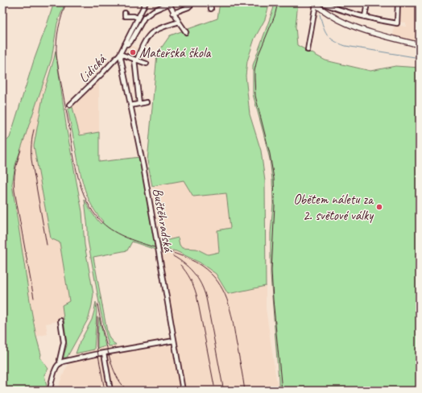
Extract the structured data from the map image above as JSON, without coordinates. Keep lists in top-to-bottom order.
{
  "streets": {
    "street": ["Lidická", "Buštěhradská"]
  },
  "crossings": [
    ["Lidická", "Buštěhradská"]
  ],
  "places": ["Mateřská škola", "Obětem náletu za 2. světové války"]
}
